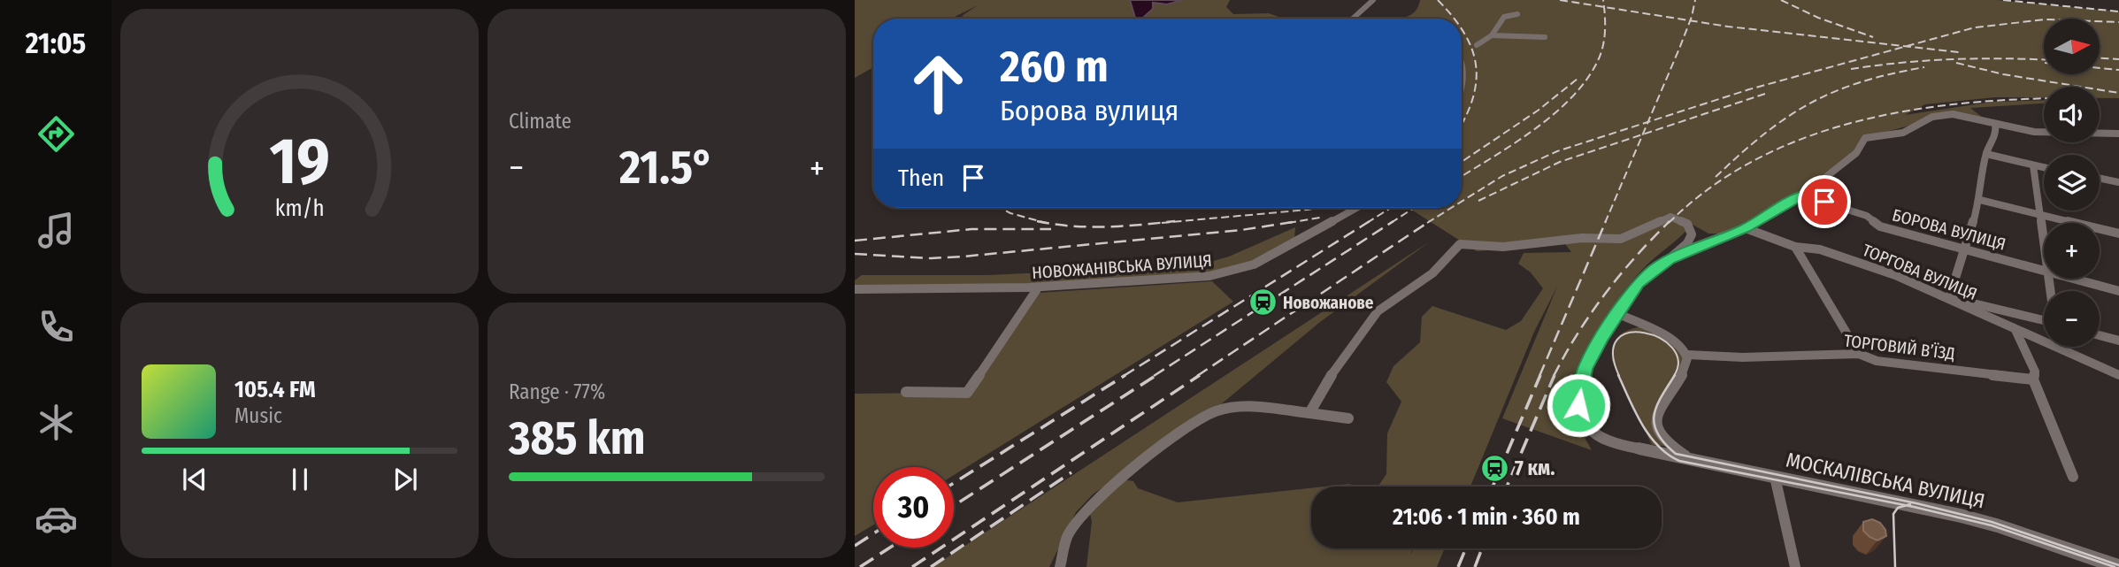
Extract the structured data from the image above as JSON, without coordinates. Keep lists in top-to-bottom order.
{
  "streets": {
    "street": [
      "БОРОВА ВУЛИЦЯ",
      "НОВОЖАНІВСЬКА ВУЛИЦЯ",
      "ТОРГОВА ВУЛИЦЯ",
      "ТОРГОВИЙ В’ЇЗД",
      "МОСКАЛІВСЬКА ВУЛИЦЯ"
    ]
  },
  "places": {
    "station": ["Новожанове", "7 км."]
  },
  "north": "right",
  "page": {
    "tabs": "21:05",
    "tile": [
      "Climate",
      ["Range · 77%", "385 km"]
    ],
    "map_buttons": ["+", "−"],
    "turn": ["260 m", "Борова вулиця"],
    "heat": ["−", "21.5°", "+"],
    "then": "Then",
    "song": ["105.4 FM", "Music"],
    "limit": "30",
    "trip": "21:06 · 1 min · 360 m",
    "gauge": ["19", "km/h"]
  }
}
